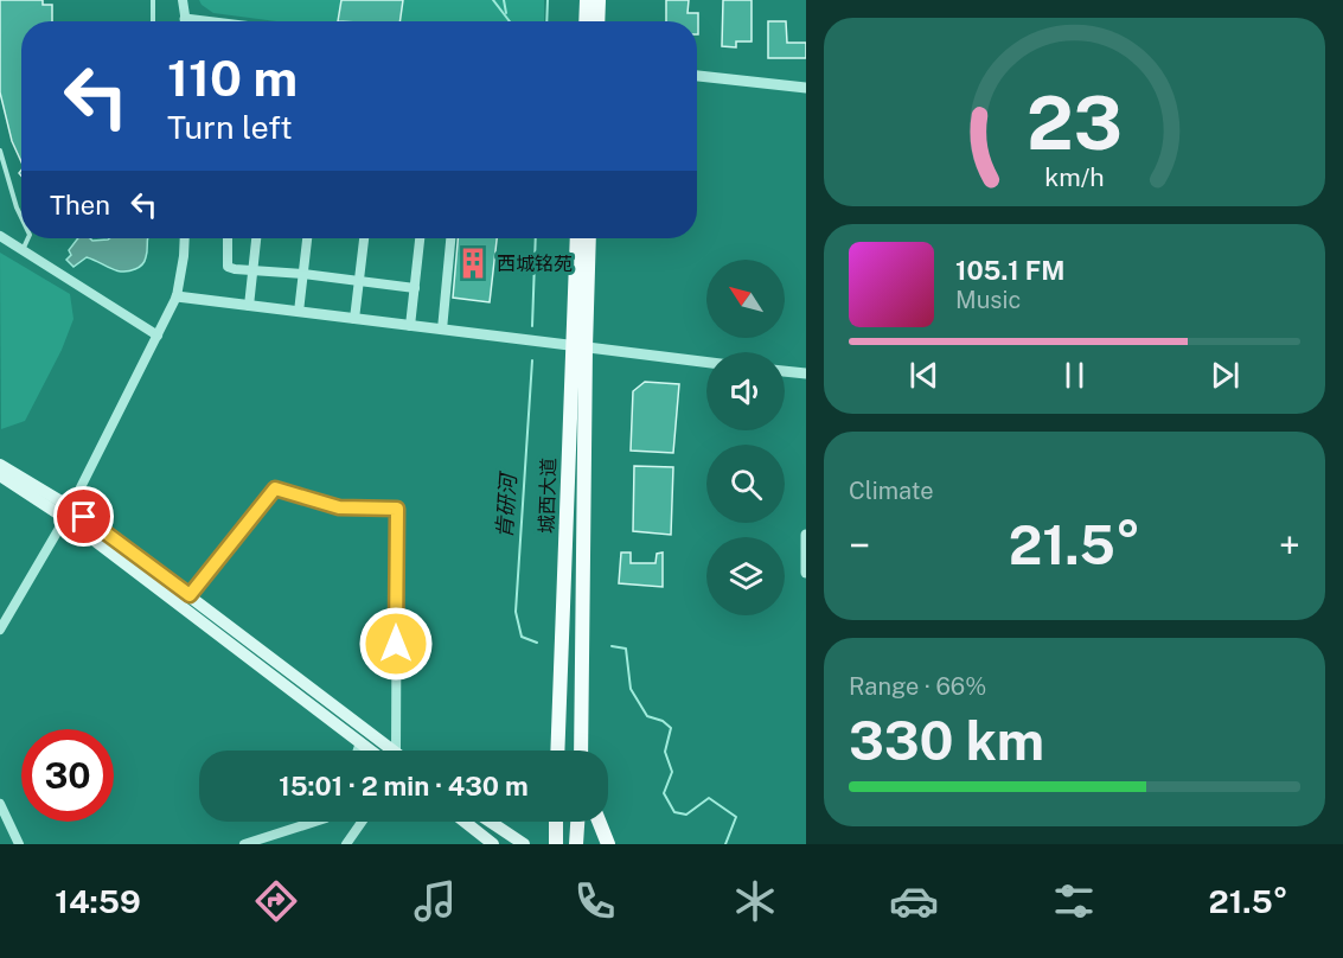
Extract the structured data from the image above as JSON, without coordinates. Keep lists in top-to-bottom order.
{
  "streets": {
    "main road": ["城西大道"]
  },
  "water": ["肯研河"],
  "places": {
    "building": ["西城铭苑"]
  },
  "north": "top left",
  "page": {
    "turn": ["110 m", "Turn left"],
    "then": "Then",
    "song": ["105.1 FM", "Music"],
    "tile": [
      "Climate",
      ["Range · 66%", "330 km"]
    ],
    "heat": ["−", "21.5°", "+"],
    "limit": "30",
    "trip": "15:01 · 2 min · 430 m",
    "tabs": ["14:59", "21.5°"],
    "gauge": ["23", "km/h"]
  }
}
